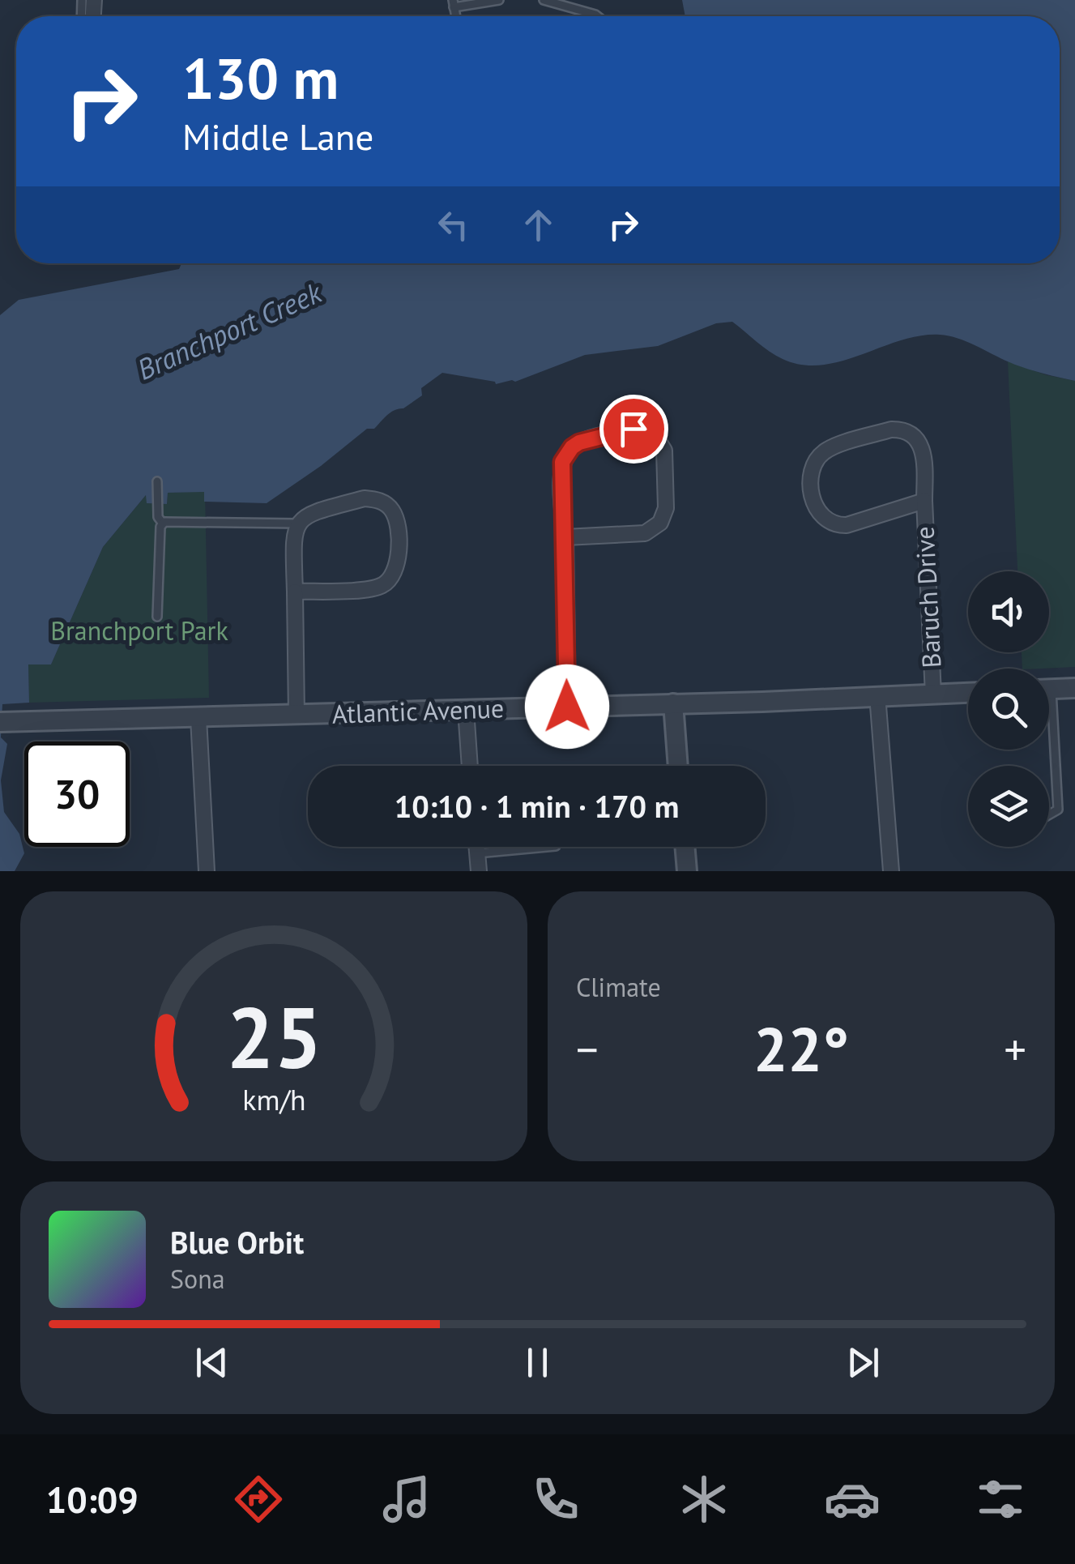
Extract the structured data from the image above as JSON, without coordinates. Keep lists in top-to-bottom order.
{
  "streets": {
    "street": ["Baruch Drive", "Atlantic Avenue"]
  },
  "crossings": [
    ["Baruch Drive", "Atlantic Avenue"]
  ],
  "water": ["Branchport Creek"],
  "parks": ["Branchport Park"],
  "page": {
    "turn": ["130 m", "Middle Lane"],
    "limit": "30",
    "trip": "10:10 · 1 min · 170 m",
    "tile": "Climate",
    "heat": ["−", "22°", "+"],
    "song": ["Blue Orbit", "Sona"],
    "tabs": "10:09",
    "gauge": ["25", "km/h"]
  }
}
